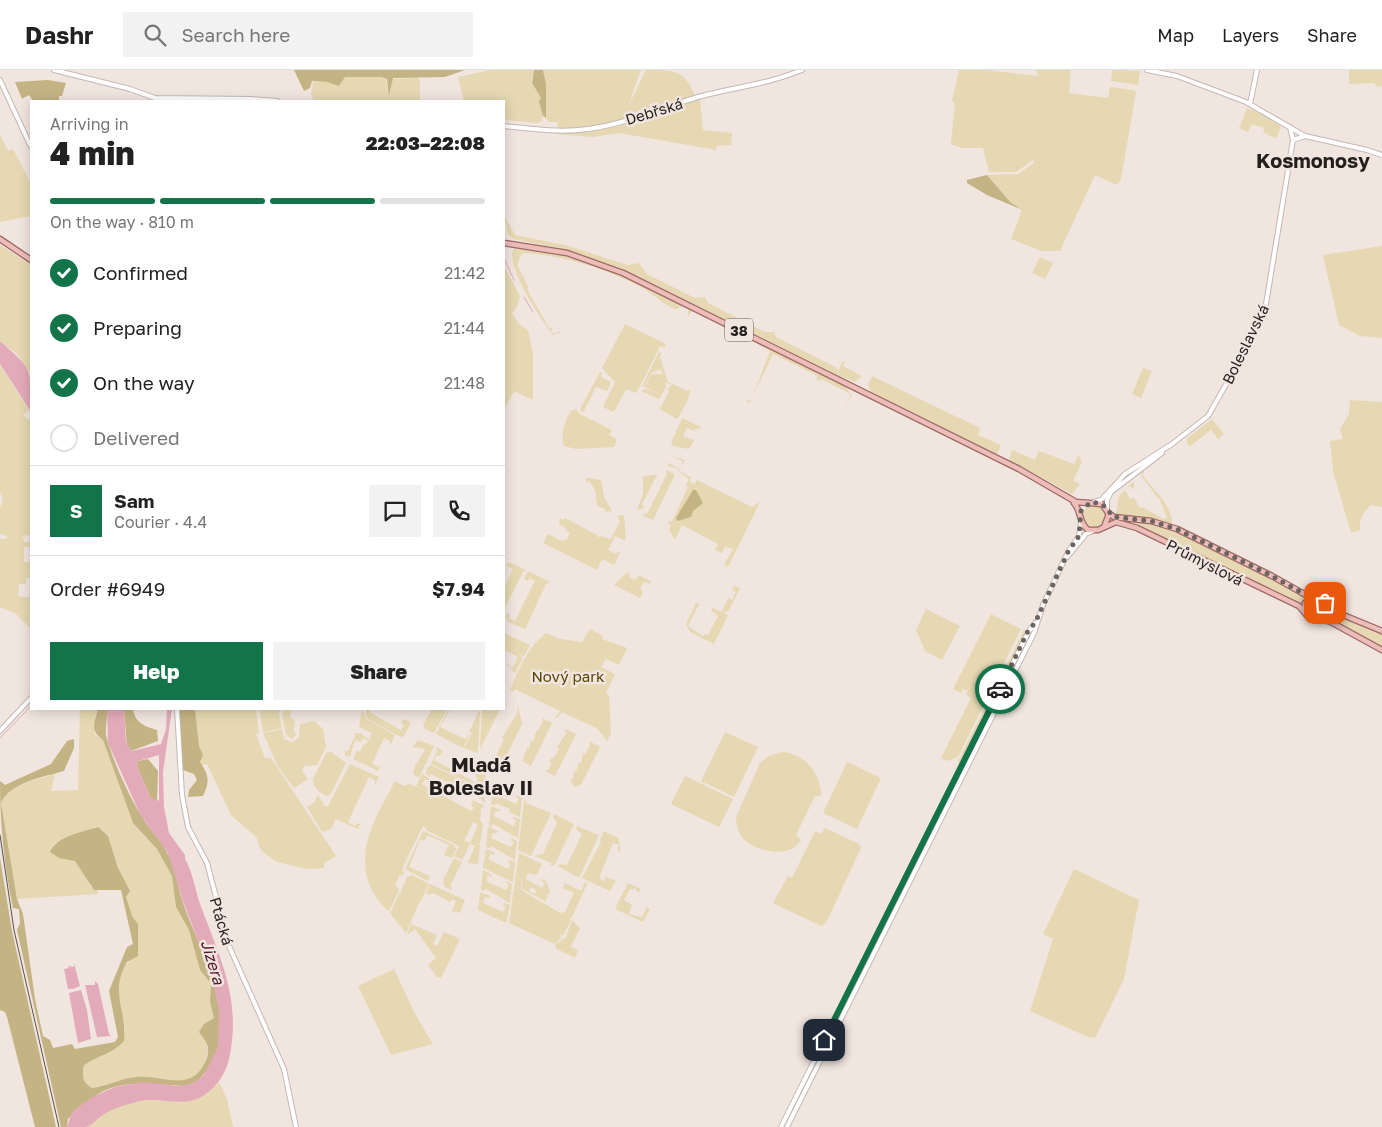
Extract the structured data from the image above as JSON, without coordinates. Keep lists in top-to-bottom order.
{
  "streets": {
    "main road": ["38", "Průmyslová"],
    "street": ["Debřská", "Boleslavská", "Ptácká"]
  },
  "crossings": [
    ["38", "Boleslavská"],
    ["38", "Průmyslová"],
    ["Boleslavská", "Průmyslová"]
  ],
  "districts": ["Kosmonosy", "Mladá Boleslav II"],
  "water": ["Jizera"],
  "parks": ["Nový park"],
  "page": {
    "header": "Dashr",
    "search": "Search here",
    "nav": ["Map", "Layers", "Share"],
    "heading": ["4 min", "Arriving in", "22:03–22:08"],
    "panel": [
      "Sam",
      "Courier · 4.4",
      "Order #6949",
      "$7.94"
    ],
    "bar": "On the way · 810 m",
    "list": [
      ["Confirmed", "21:42"],
      ["Preparing", "21:44"],
      ["On the way", "21:48"],
      "Delivered"
    ],
    "round": "S",
    "buttons": ["Help", "Share"]
  }
}
